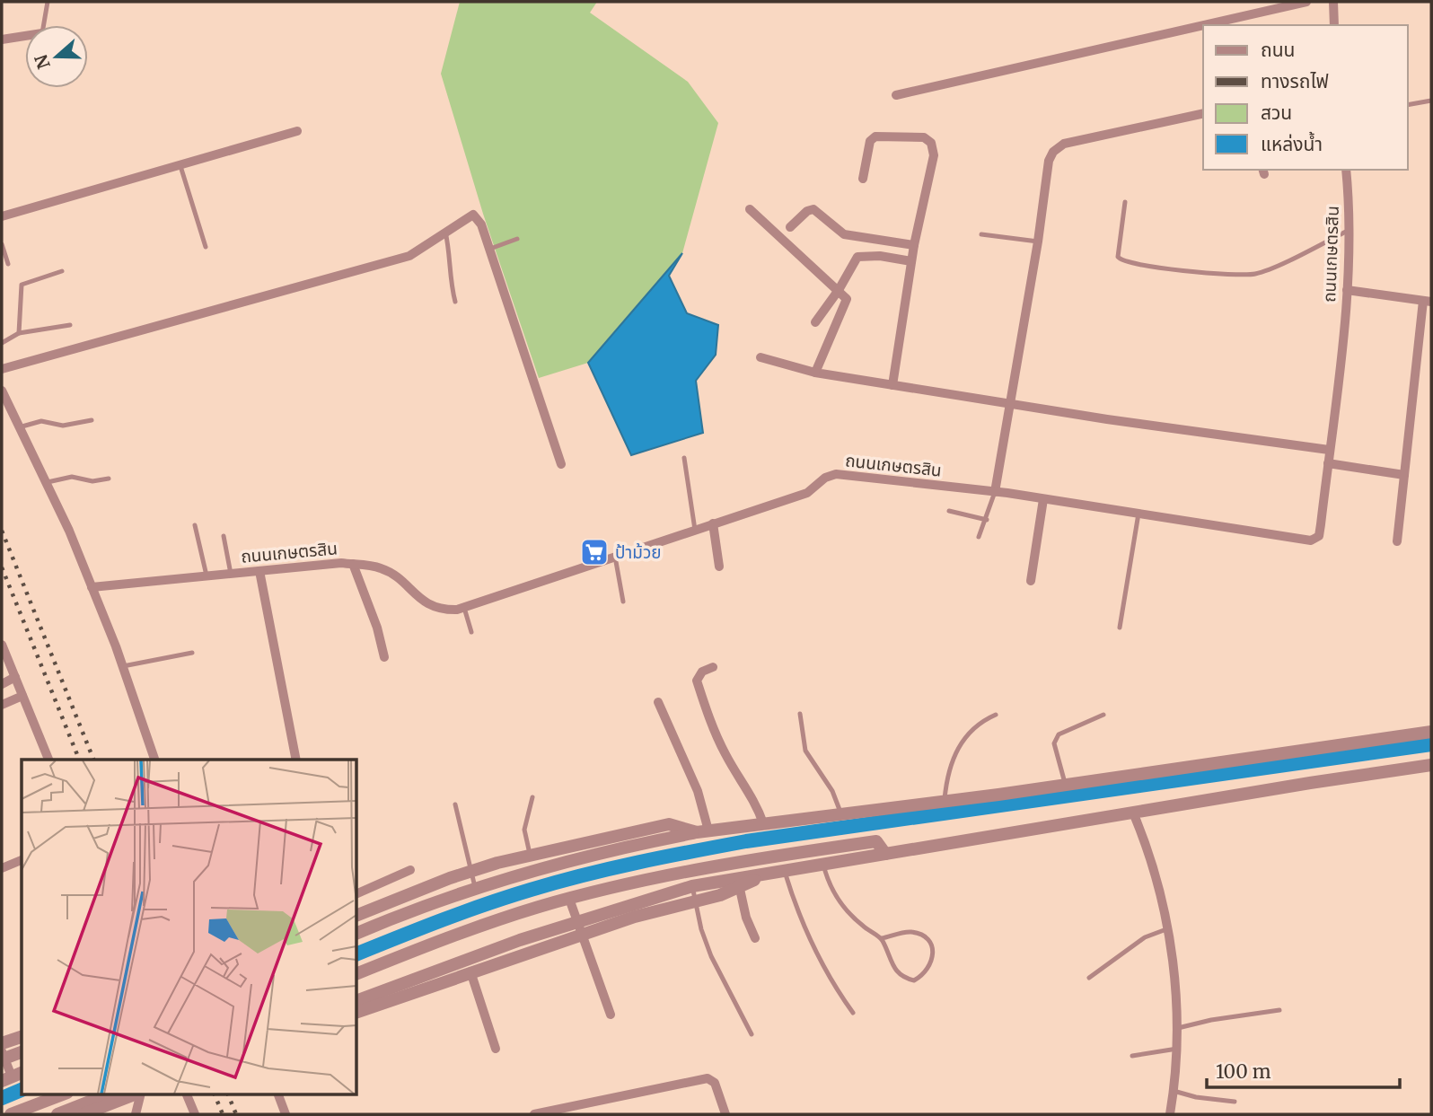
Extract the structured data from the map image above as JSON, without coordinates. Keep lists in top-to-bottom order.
{
  "streets": {
    "street": ["ถนนเกษตรสิน"]
  },
  "places": {
    "supermarket": ["ป้าม้วย"]
  },
  "legend": [
    "ถนน",
    "ทางรถไฟ",
    "สวน",
    "แหล่งน้ำ"
  ],
  "scale_bar": "100 m",
  "north": "left"
}
